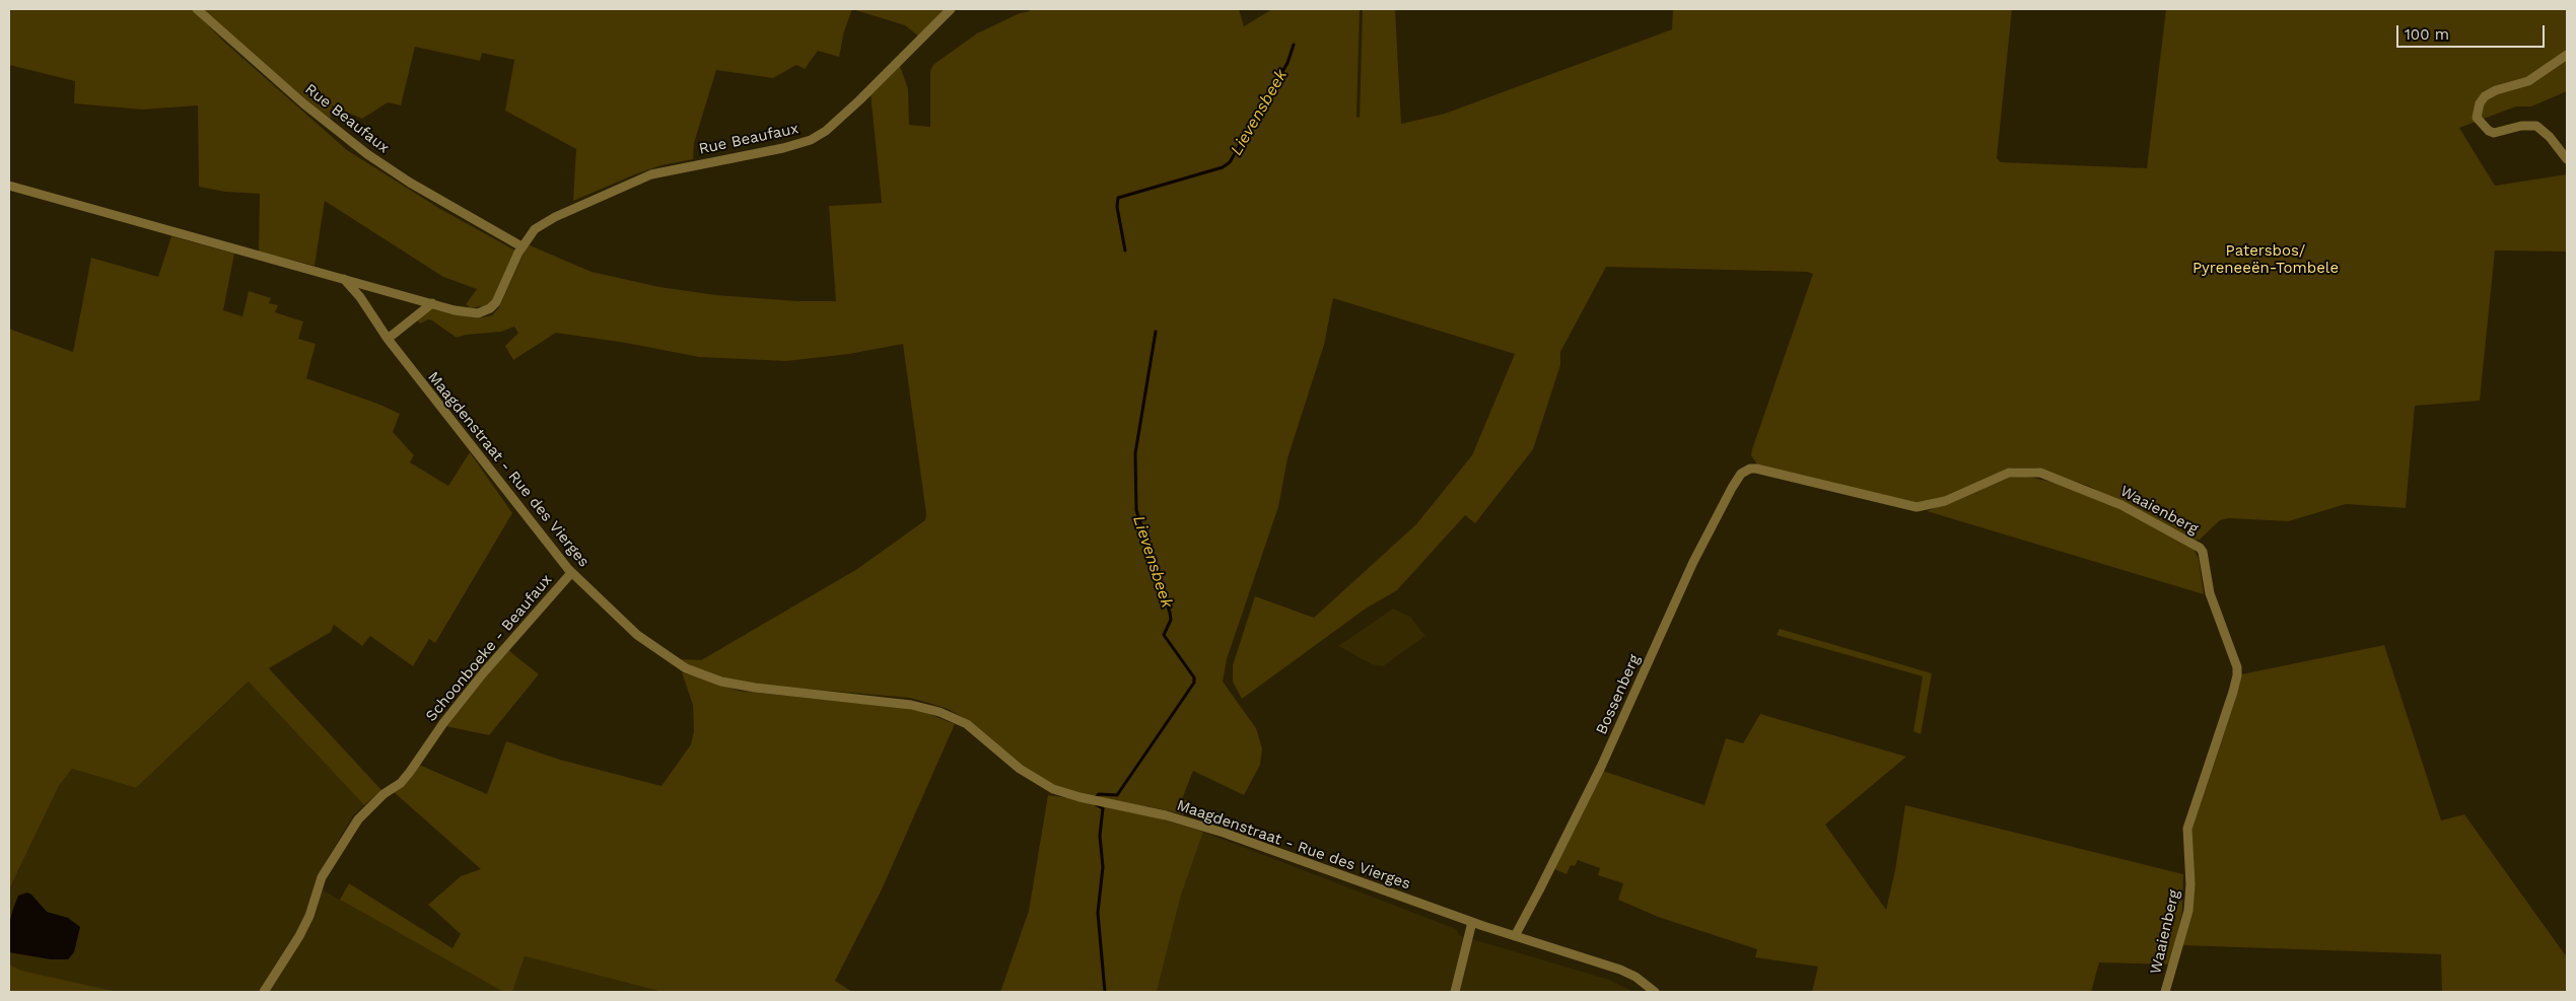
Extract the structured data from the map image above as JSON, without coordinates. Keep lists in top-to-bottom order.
{
  "streets": {
    "street": [
      "Rue Beaufaux",
      "Maagdenstraat - Rue des Vierges",
      "Waaienberg",
      "Schoonboeke - Beaufaux",
      "Bossenberg"
    ]
  },
  "crossings": [
    ["Maagdenstraat - Rue des Vierges", "Schoonboeke - Beaufaux"],
    ["Maagdenstraat - Rue des Vierges", "Bossenberg"],
    ["Waaienberg", "Bossenberg"]
  ],
  "water": ["Lievensbeek"],
  "parks": ["Patersbos/ Pyreneeën-Tombele"],
  "scale_bar": "100 m"
}
